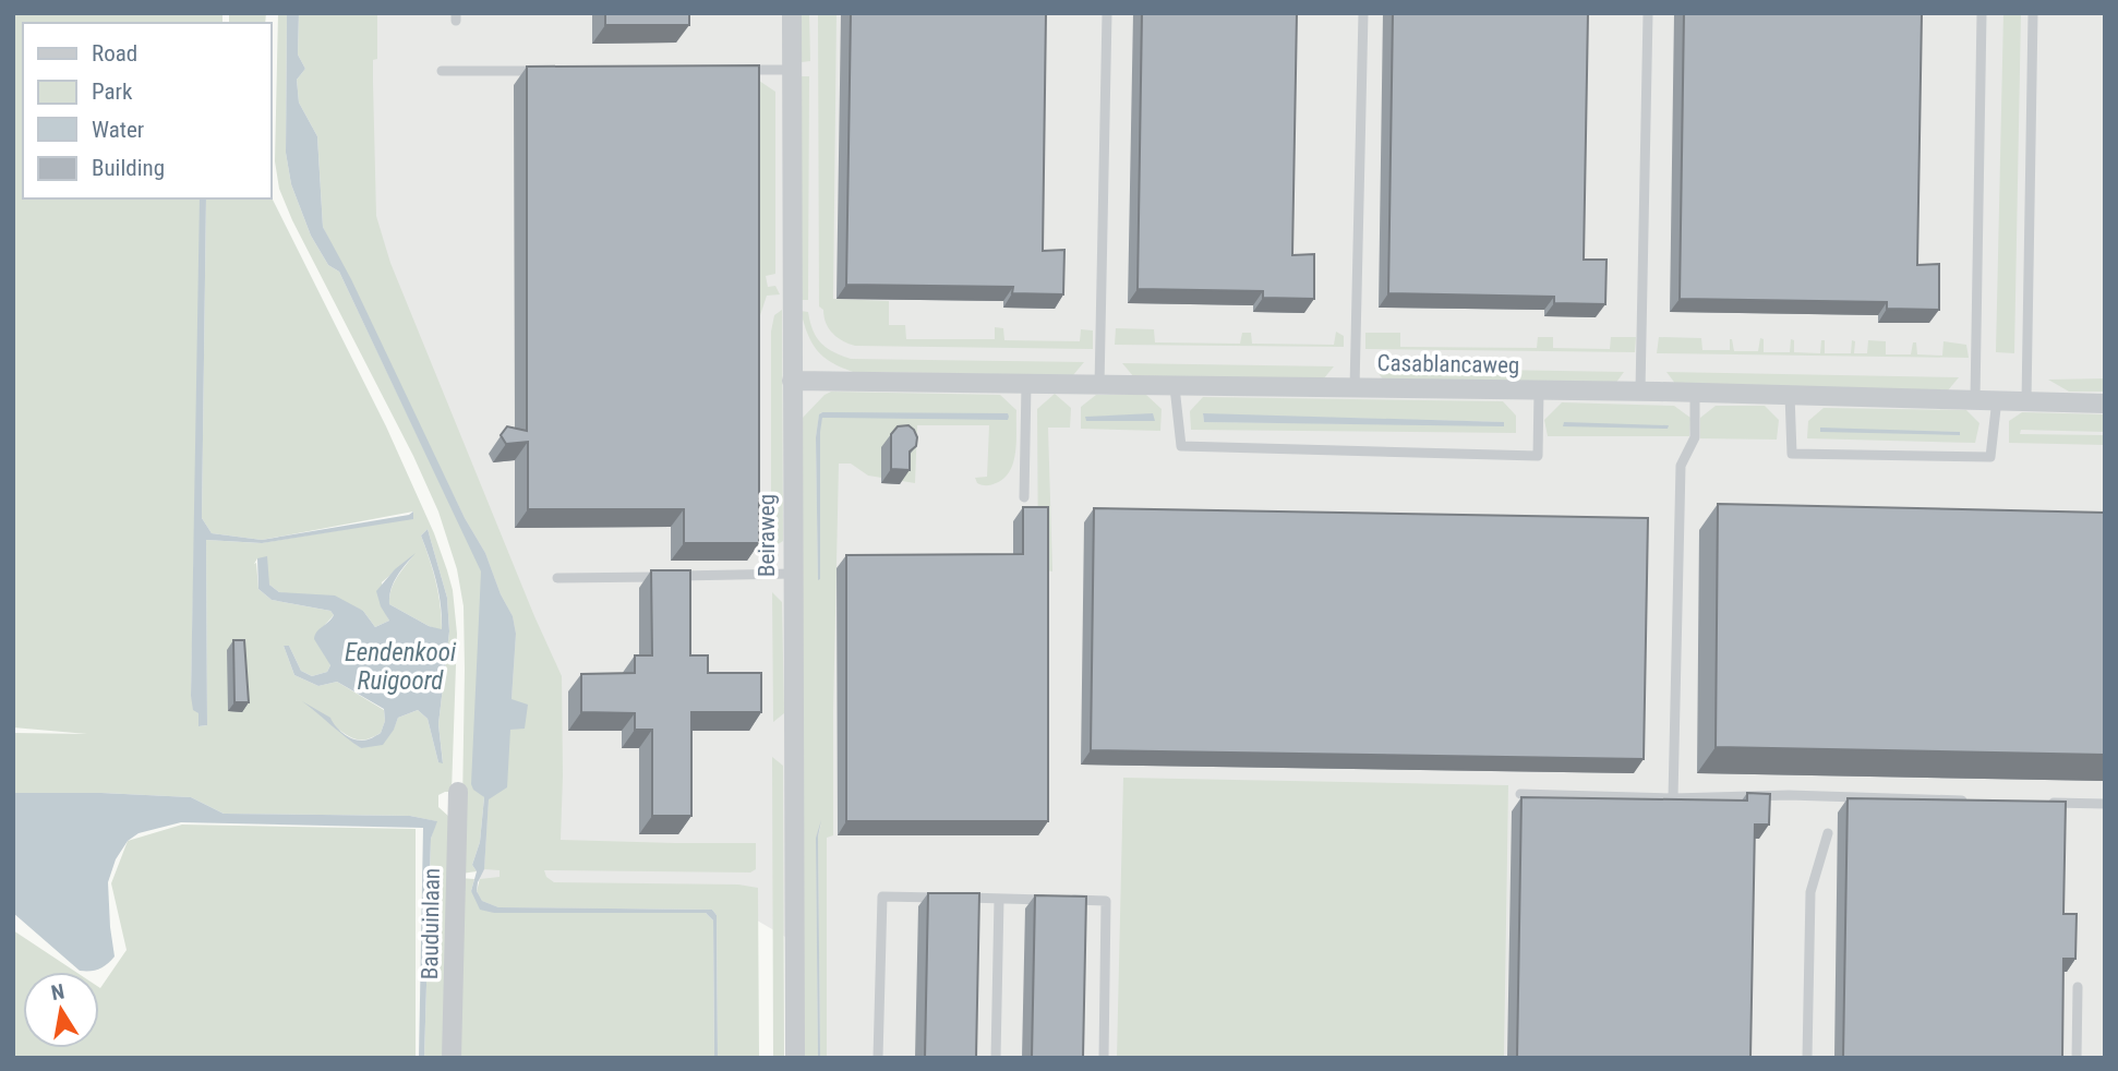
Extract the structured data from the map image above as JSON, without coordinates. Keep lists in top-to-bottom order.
{
  "streets": {
    "street": ["Casablancaweg", "Beiraweg", "Bauduinlaan"]
  },
  "crossings": [
    ["Casablancaweg", "Beiraweg"]
  ],
  "water": ["Eendenkooi Ruigoord"],
  "legend": [
    "Road",
    "Park",
    "Water",
    "Building"
  ],
  "north": "top"
}
